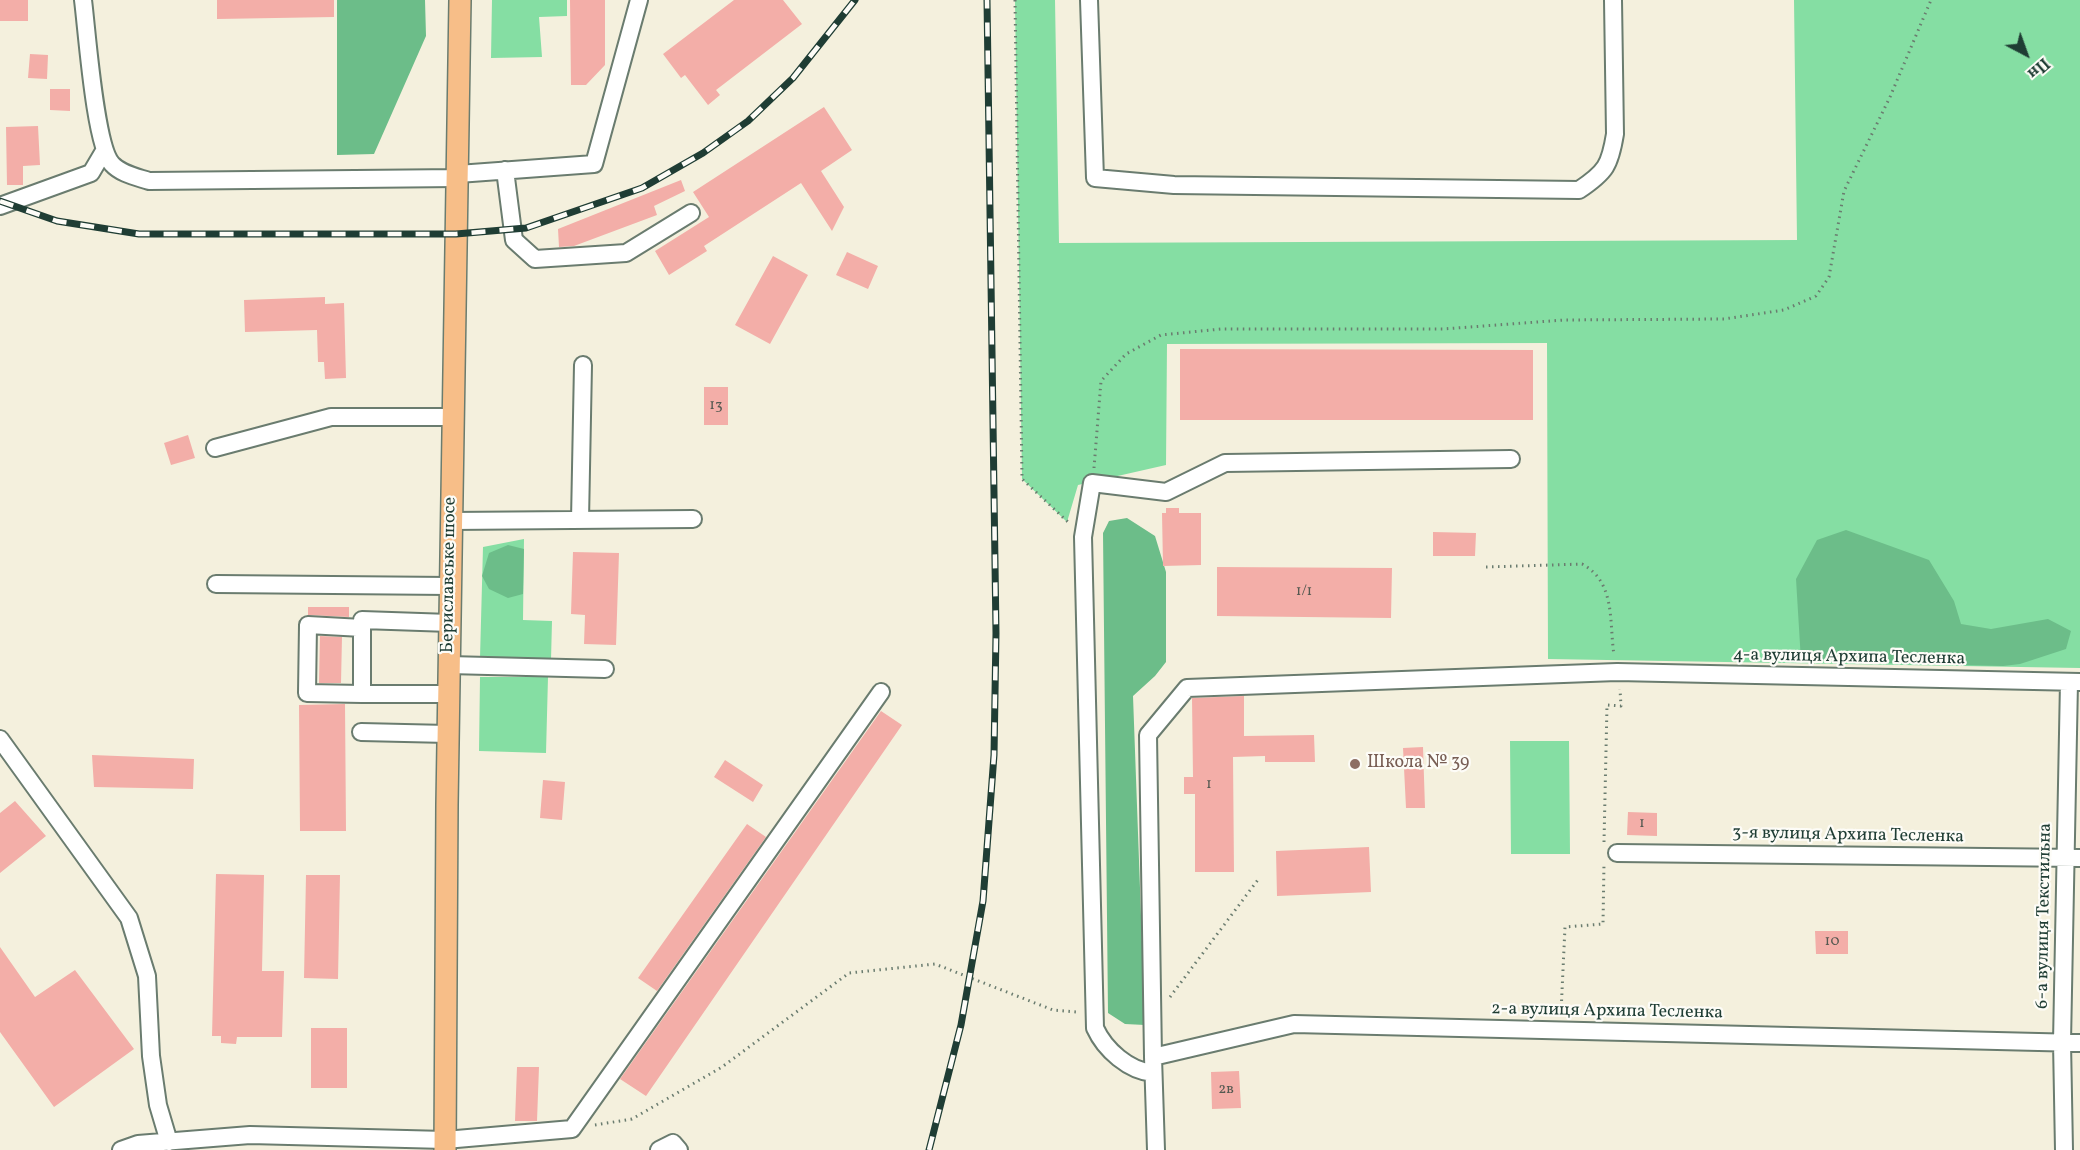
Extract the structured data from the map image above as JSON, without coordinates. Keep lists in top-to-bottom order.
{
  "streets": {
    "main road": ["Бериславське шосе"],
    "street": [
      "4-а вулиця Архипа Тесленка",
      "3-я вулиця Архипа Тесленка",
      "6-а вулиця Текстильна",
      "2-а вулиця Архипа Тесленка"
    ]
  },
  "crossings": [
    ["4-а вулиця Архипа Тесленка", "6-а вулиця Текстильна"],
    ["4-а вулиця Архипа Тесленка", "2-а вулиця Архипа Тесленка"],
    ["3-я вулиця Архипа Тесленка", "6-а вулиця Текстильна"],
    ["6-а вулиця Текстильна", "2-а вулиця Архипа Тесленка"]
  ],
  "places": ["Школа № 39"],
  "house_numbers": [
    "13",
    "1/1",
    "1",
    "1",
    "10",
    "2в"
  ],
  "north": "bottom right"
}
